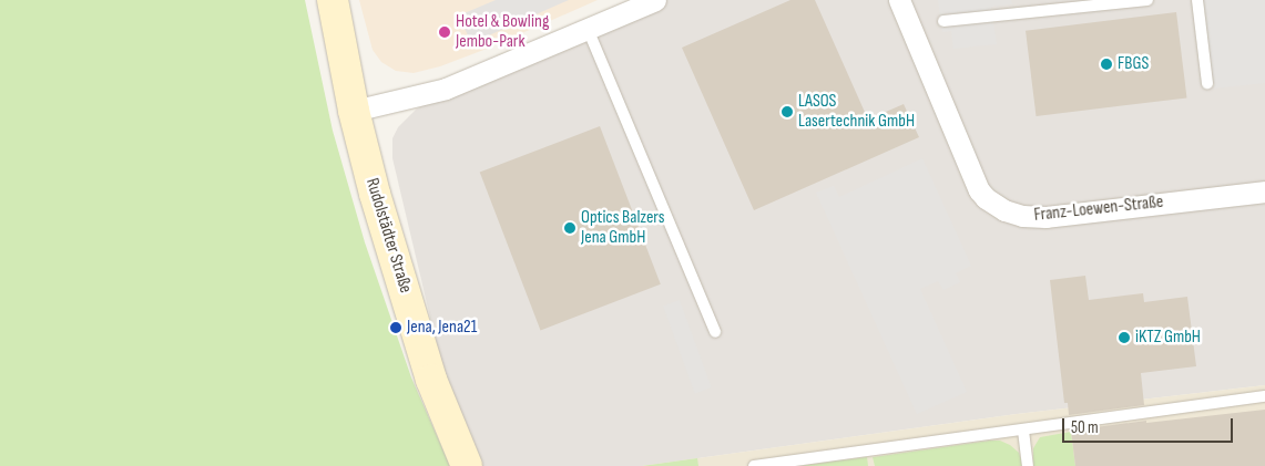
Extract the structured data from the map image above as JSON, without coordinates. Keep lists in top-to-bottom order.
{
  "streets": {
    "street": ["Franz-Loewen-Straße", "Rudolstädter Straße"]
  },
  "places": [
    "Hotel & Bowling Jembo-Park",
    "FBGS",
    "LASOS Lasertechnik GmbH",
    "Optics Balzers Jena GmbH",
    "Jena, Jena21",
    "iKTZ GmbH"
  ],
  "scale_bar": "50 m"
}
